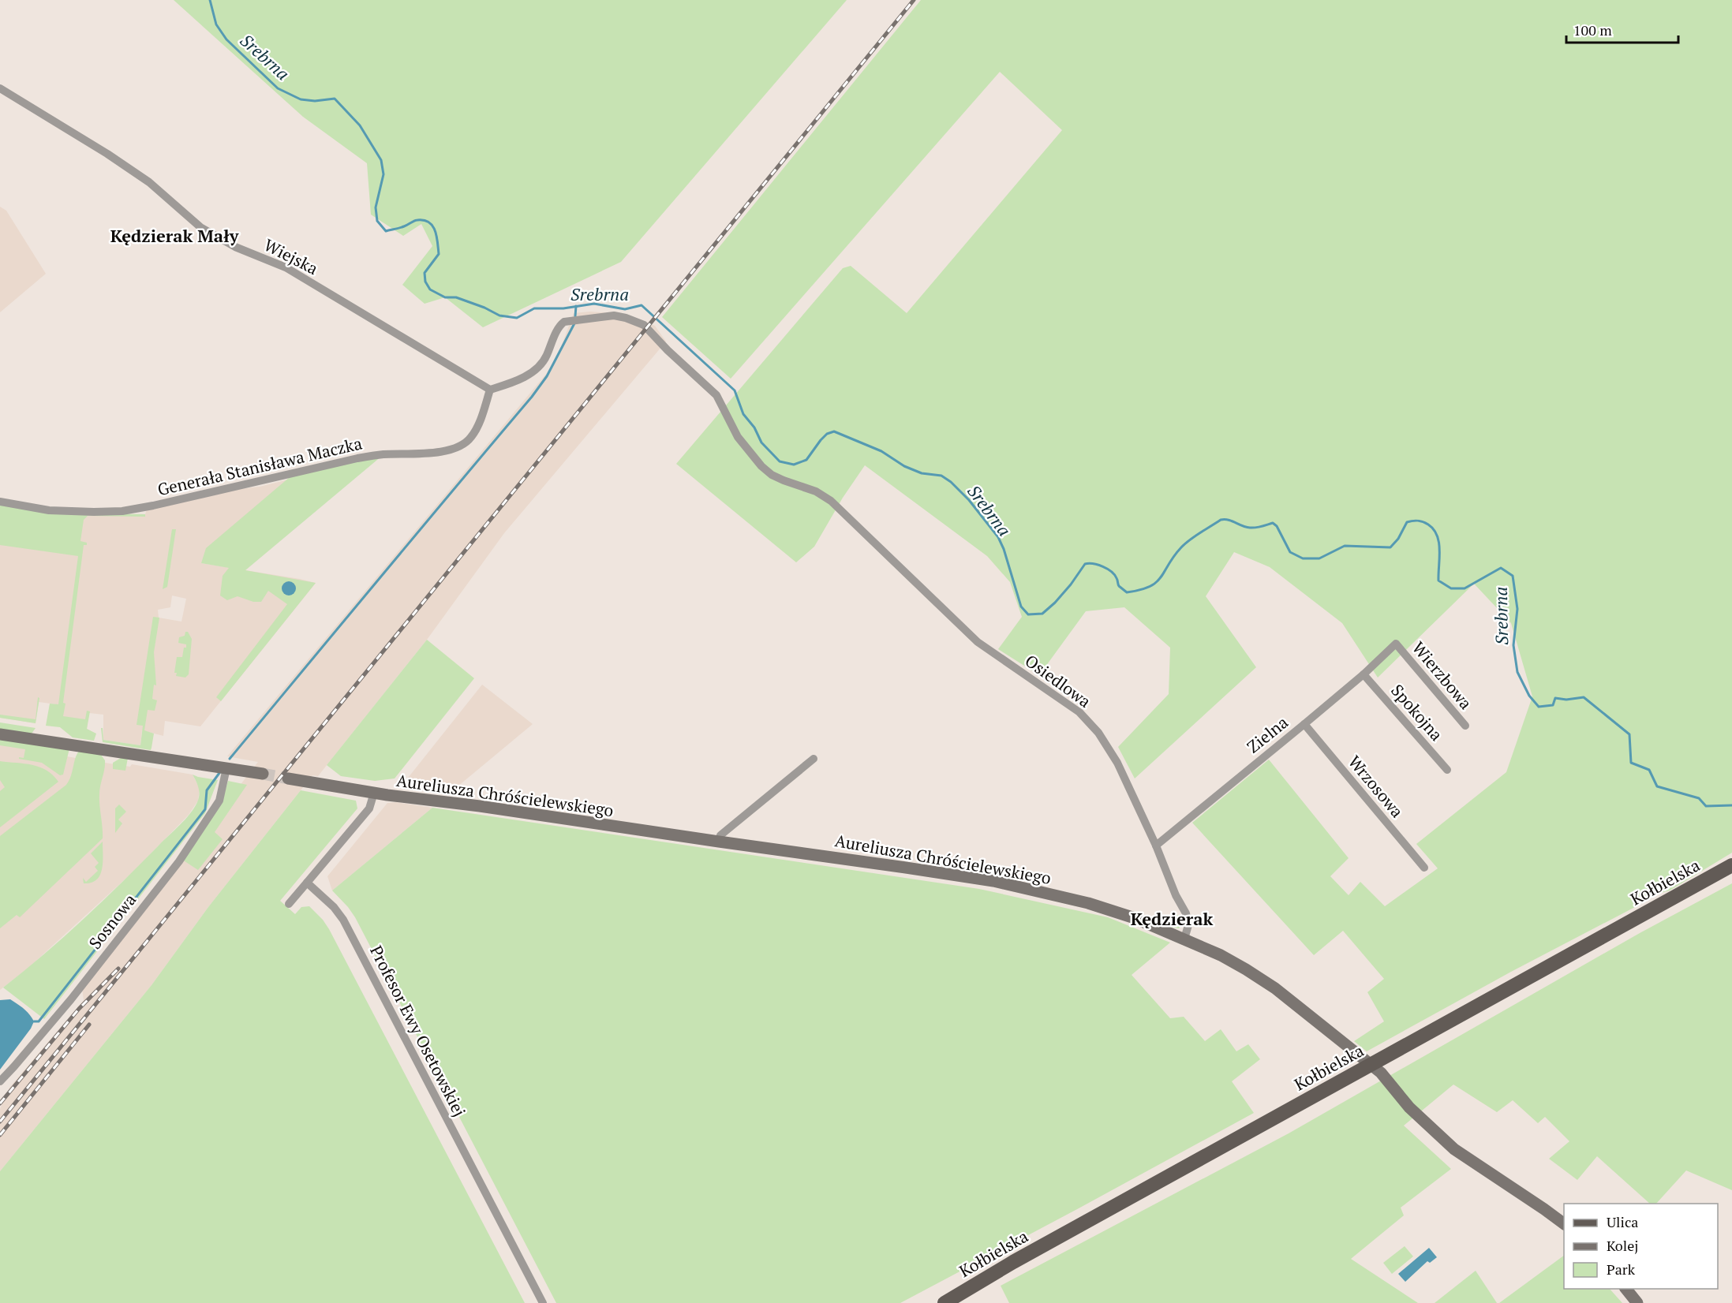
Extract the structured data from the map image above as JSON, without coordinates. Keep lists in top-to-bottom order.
{
  "streets": {
    "main road": ["Kołbielska"],
    "street": [
      "Wiejska",
      "Generała Stanisława Maczka",
      "Wierzbowa",
      "Osiedlowa",
      "Spokojna",
      "Zielna",
      "Wrzosowa",
      "Aureliusza Chróścielewskiego",
      "Sosnowa",
      "Profesor Ewy Osetowskiej"
    ]
  },
  "crossings": [
    ["Wiejska", "Generała Stanisława Maczka"],
    ["Wiejska", "Osiedlowa"],
    ["Generała Stanisława Maczka", "Osiedlowa"],
    ["Wierzbowa", "Zielna"],
    ["Osiedlowa", "Zielna"],
    ["Osiedlowa", "Aureliusza Chróścielewskiego"],
    ["Spokojna", "Zielna"],
    ["Zielna", "Wrzosowa"],
    ["Aureliusza Chróścielewskiego", "Kołbielska"]
  ],
  "districts": ["Kędzierak Mały", "Kędzierak"],
  "water": ["Srebrna"],
  "legend": ["Ulica", "Kolej", "Park"],
  "scale_bar": "100 m"
}
